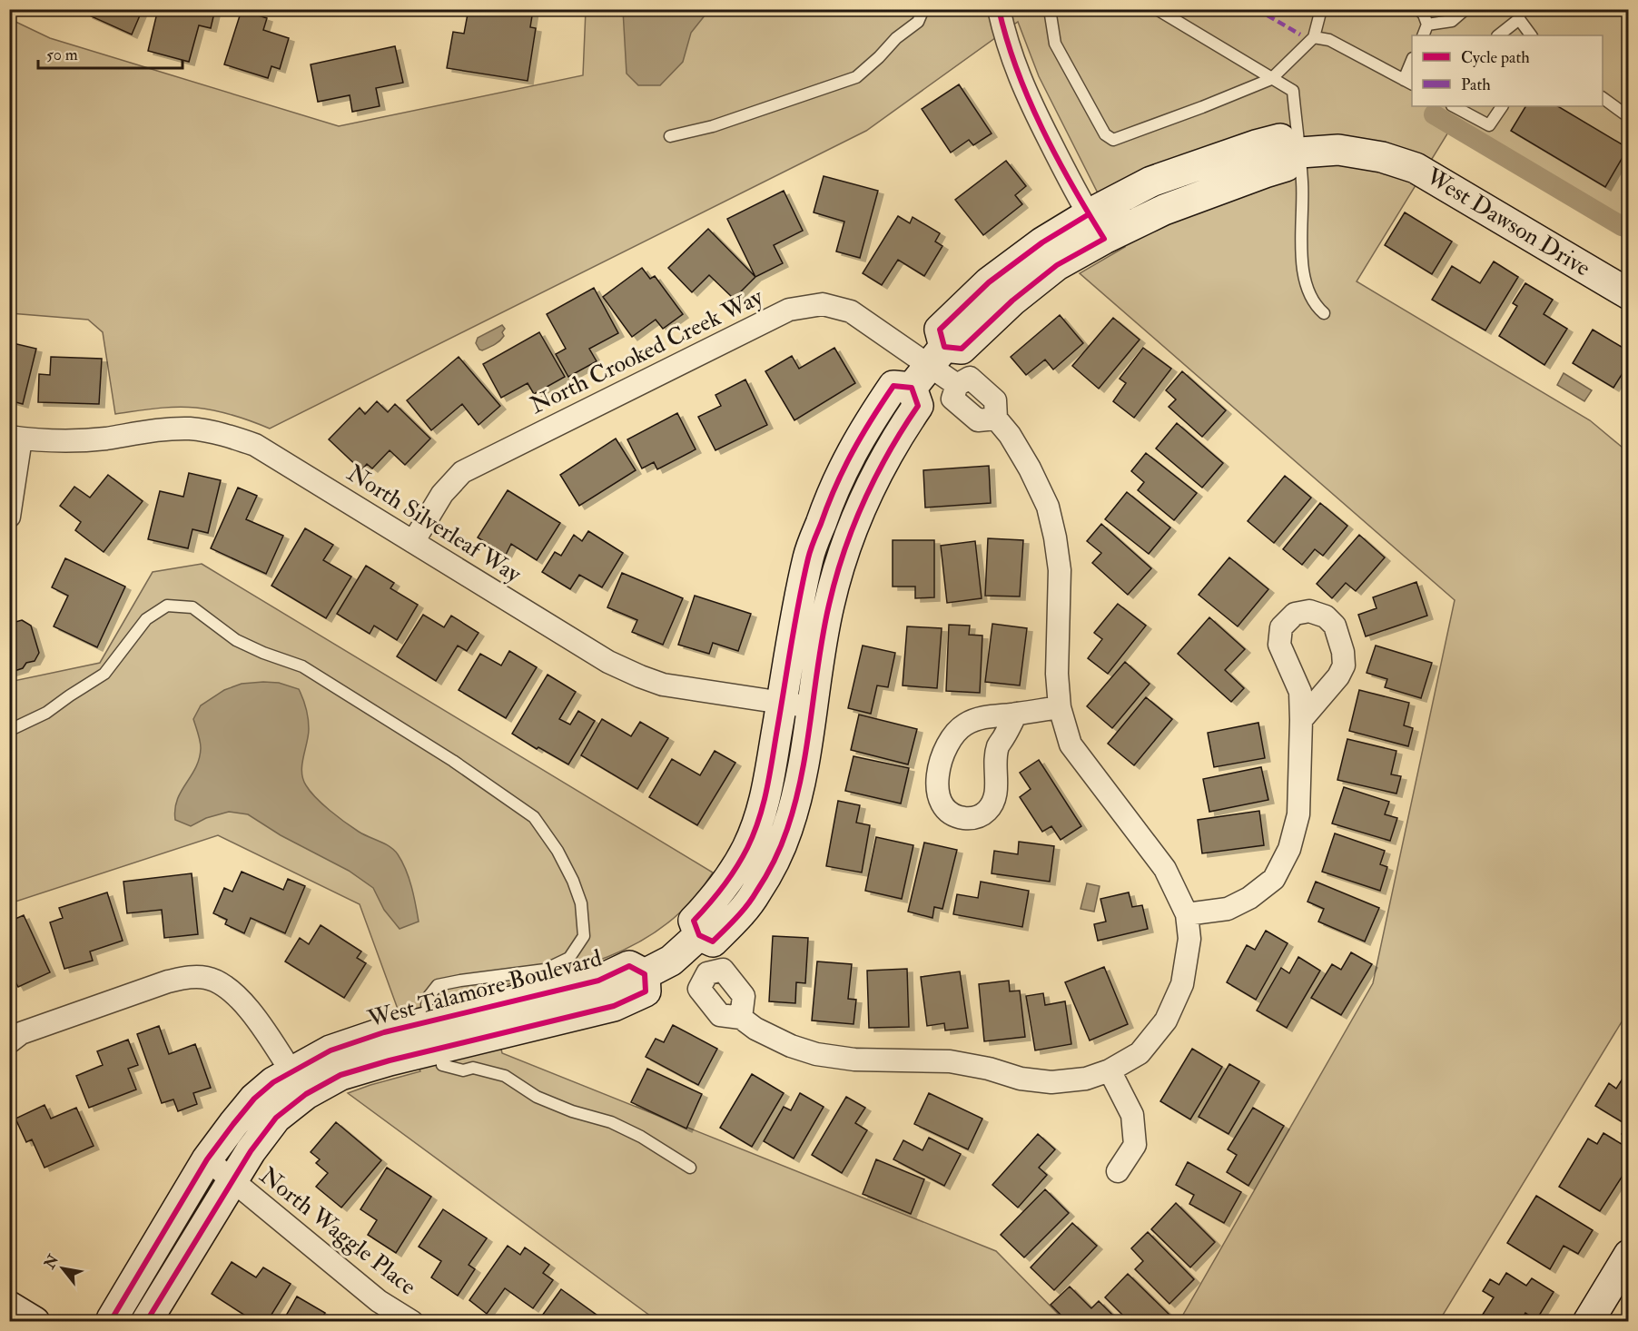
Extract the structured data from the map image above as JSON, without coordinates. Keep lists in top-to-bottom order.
{
  "streets": {
    "street": [
      "West Dawson Drive",
      "North Crooked Creek Way",
      "North Silverleaf Way",
      "West Talamore Boulevard",
      "North Waggle Place"
    ]
  },
  "crossings": [
    ["North Crooked Creek Way", "North Silverleaf Way"],
    ["North Crooked Creek Way", "West Talamore Boulevard"],
    ["North Silverleaf Way", "West Talamore Boulevard"],
    ["West Talamore Boulevard", "North Waggle Place"]
  ],
  "legend": ["Cycle path", "Path"],
  "scale_bar": "50 m",
  "north": "top left"
}
